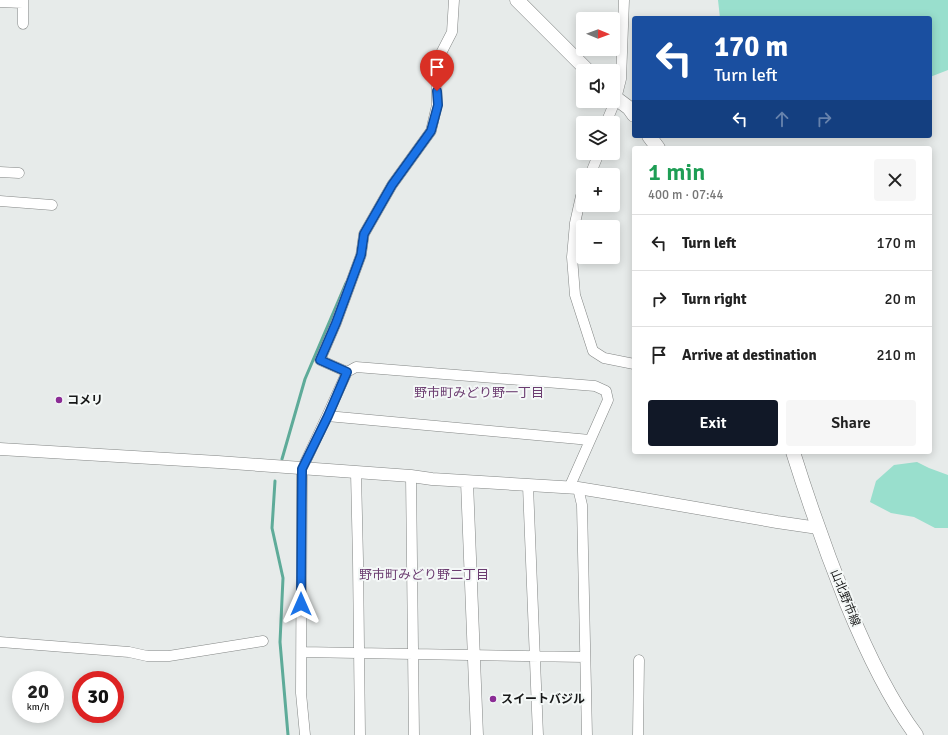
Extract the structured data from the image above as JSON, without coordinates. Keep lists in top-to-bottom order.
{
  "streets": {
    "main road": ["山北野市線"]
  },
  "districts": ["野市町みどり野一丁目", "野市町みどり野二丁目"],
  "places": ["コメリ", "スイートバジル"],
  "north": "right",
  "page": {
    "map_buttons": ["+", "−"],
    "turn": ["170 m", "Turn left"],
    "heading": ["1 min", "400 m · 07:44"],
    "list": [
      {
        "name": "Turn left",
        "value": "170 m"
      },
      {
        "name": "Turn right",
        "value": "20 m"
      },
      {
        "name": "Arrive at destination",
        "value": "210 m"
      }
    ],
    "buttons": ["Exit", "Share"],
    "speed": "20 km/h",
    "limit": "30"
  }
}
